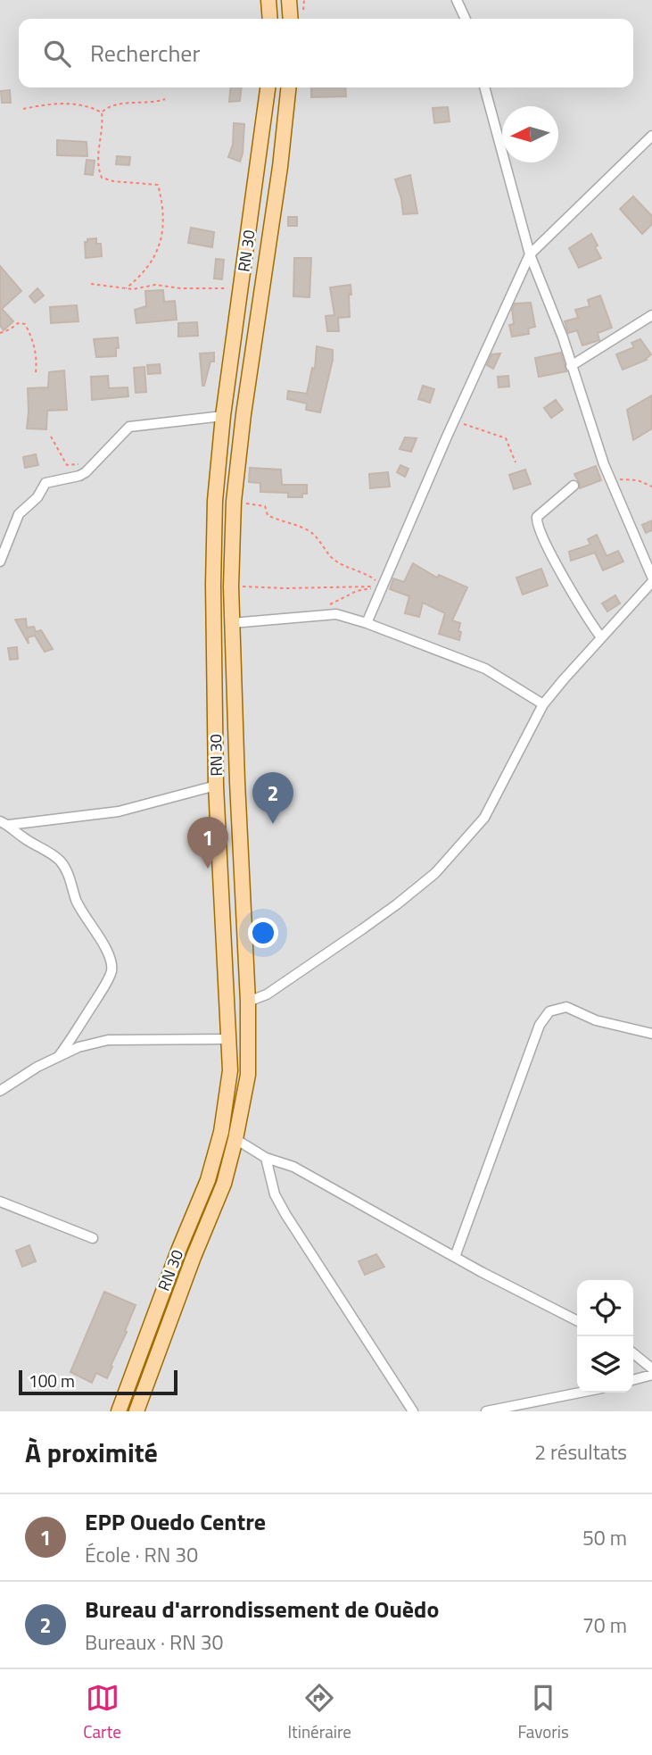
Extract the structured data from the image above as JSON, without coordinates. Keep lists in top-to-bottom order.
{
  "streets": {
    "main road": ["RN 30"]
  },
  "scale_bar": "100 m",
  "north": "left",
  "page": {
    "search": "Rechercher",
    "pins": ["2", "1"],
    "scale": "100 m",
    "heading": ["À proximité", "2 résultats"],
    "list": [
      {
        "mark": "1",
        "name": "EPP Ouedo Centre",
        "note": "École · RN 30",
        "value": "50 m"
      },
      {
        "mark": "2",
        "name": "Bureau d'arrondissement de Ouèdo",
        "note": "Bureaux · RN 30",
        "value": "70 m"
      }
    ],
    "nav": ["Carte", "Itinéraire", "Favoris"]
  }
}
